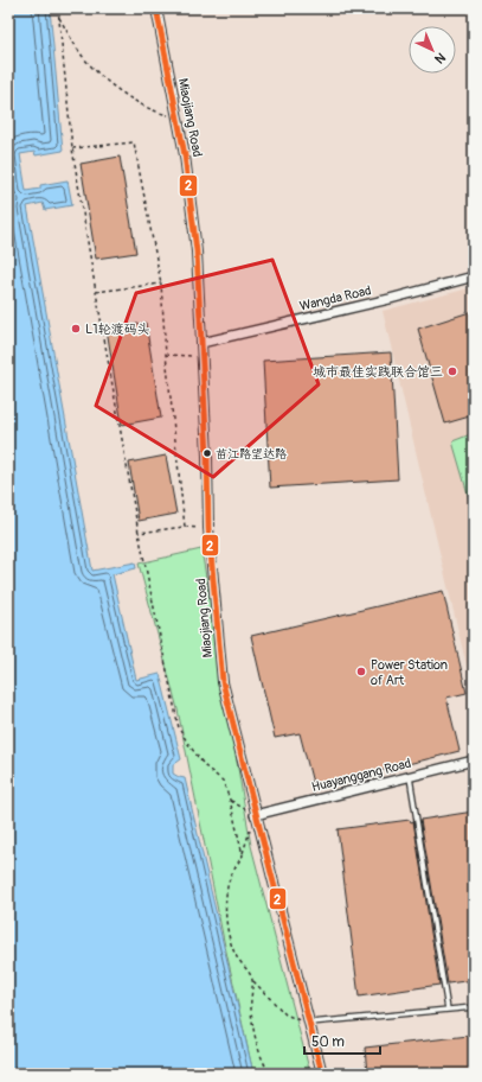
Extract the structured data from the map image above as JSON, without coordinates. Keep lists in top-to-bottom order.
{
  "streets": {
    "street": ["Miaojiang Road", "Wangda Road", "Huayanggang Road"]
  },
  "crossings": [
    ["Miaojiang Road", "Wangda Road"],
    ["Miaojiang Road", "Huayanggang Road"]
  ],
  "places": [
    "L1轮渡码头",
    "城市最佳实践联合馆三",
    "苗江路望达路",
    "Power Station of Art"
  ],
  "lines": ["transit line 2"],
  "scale_bar": "50 m",
  "north": "bottom right"
}
